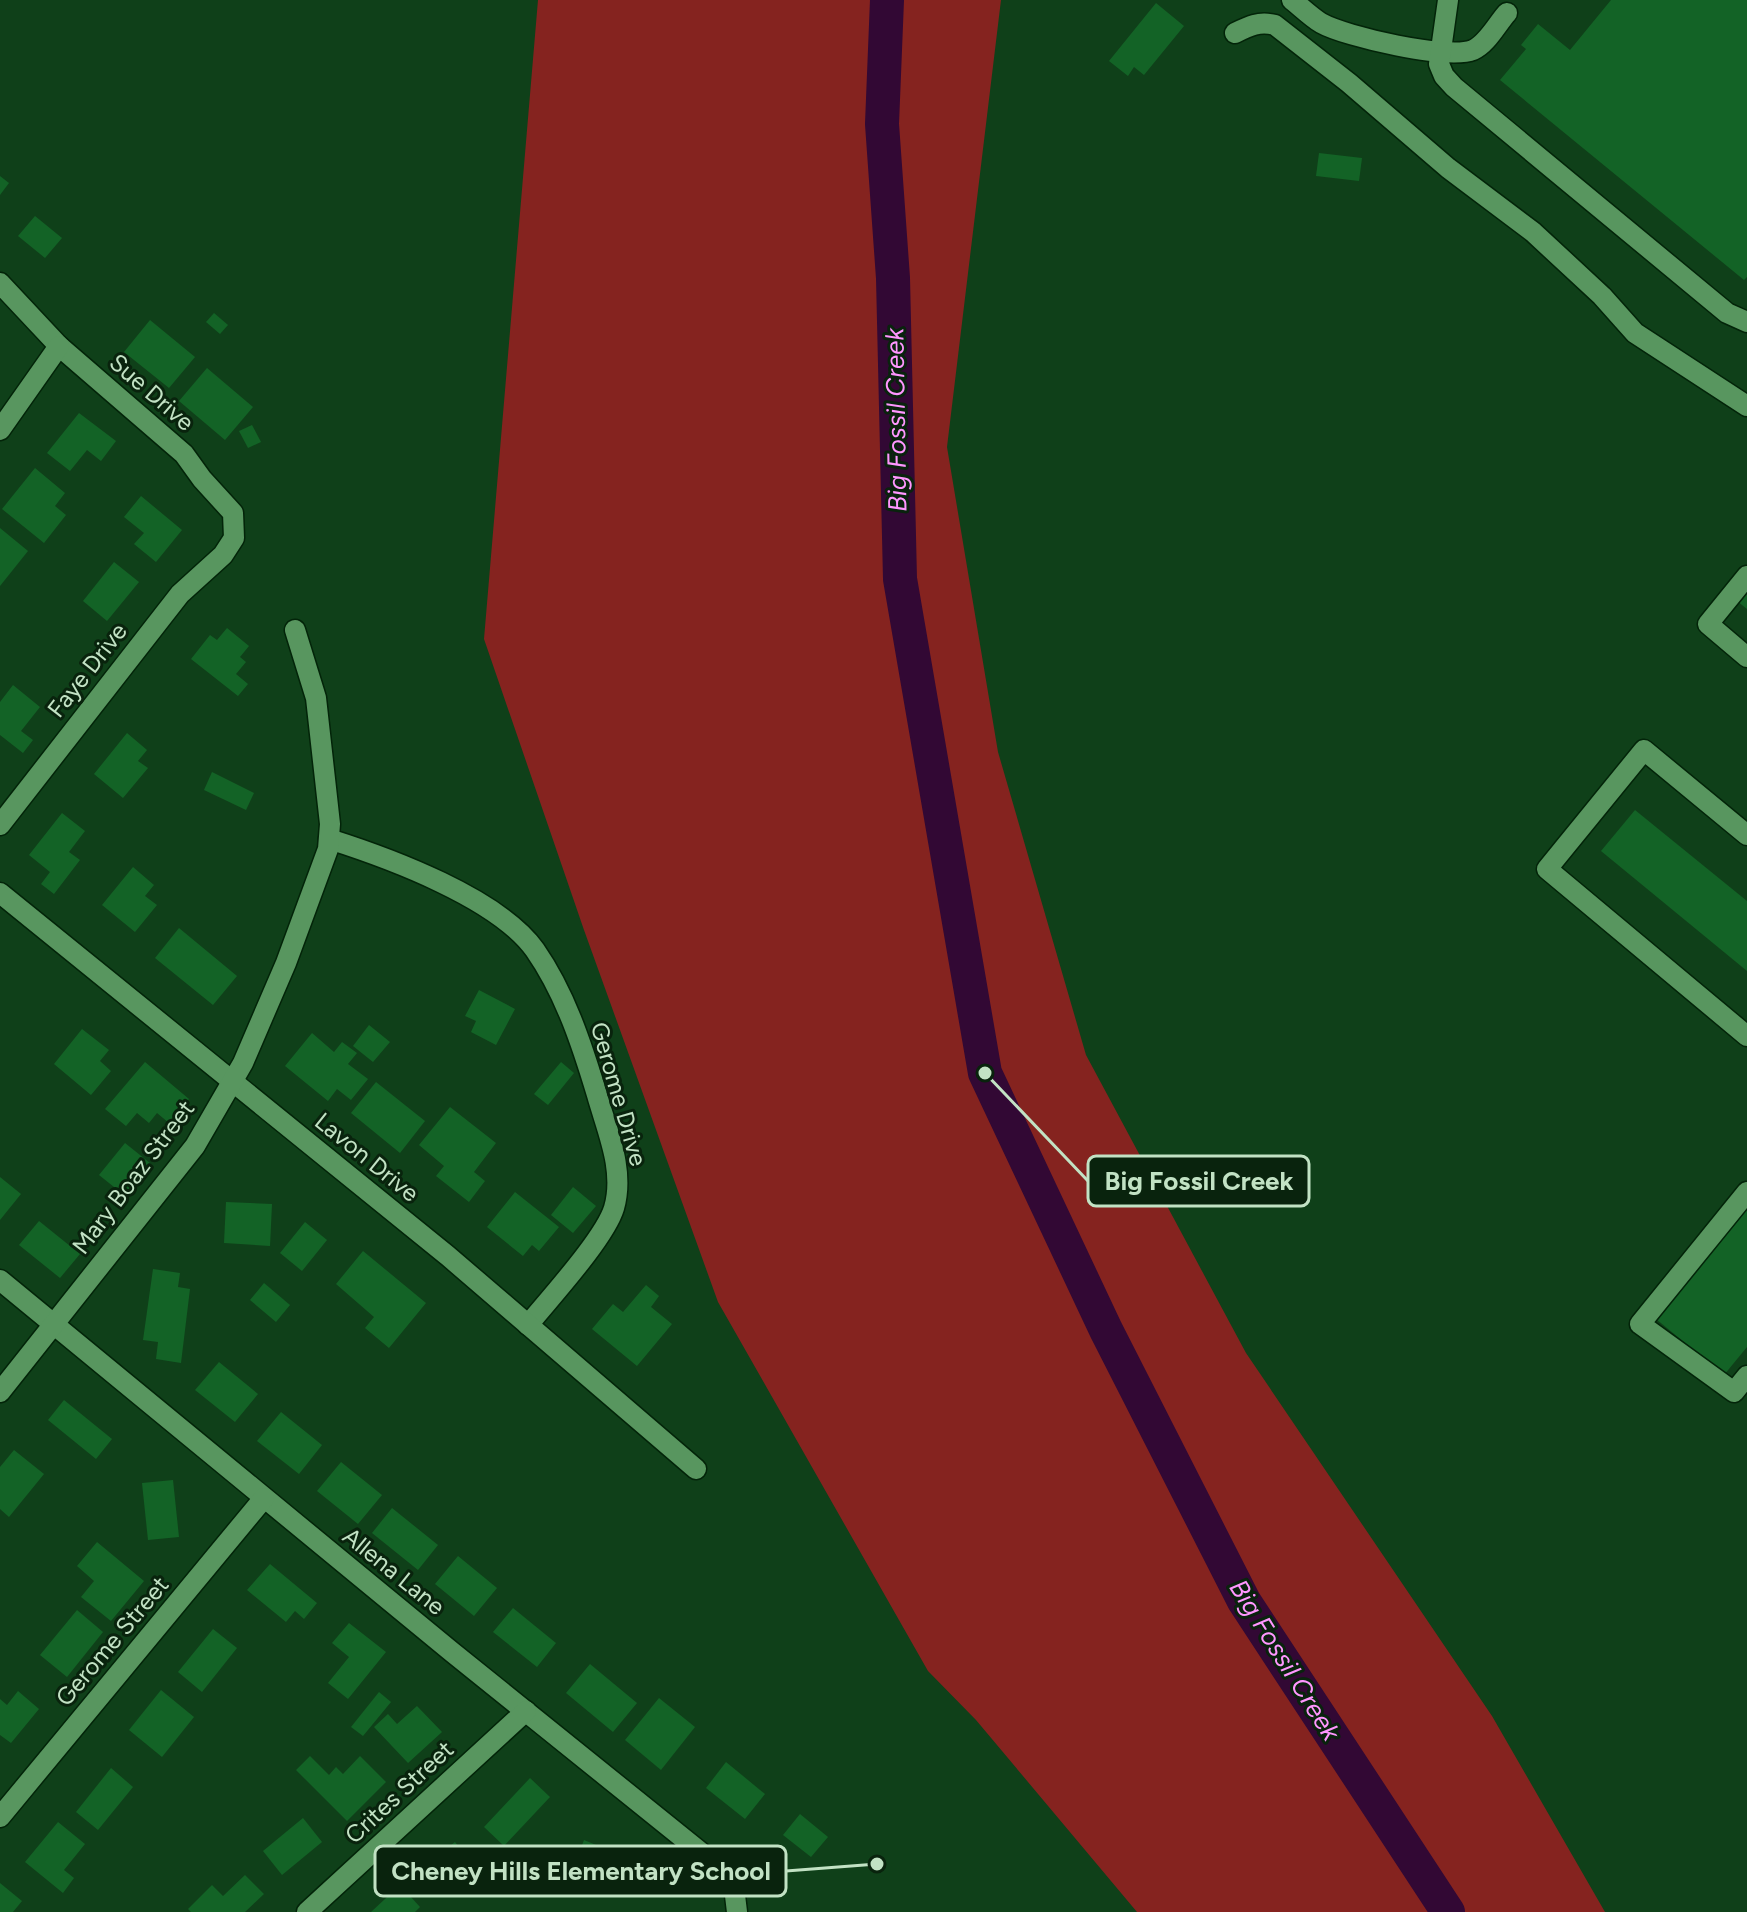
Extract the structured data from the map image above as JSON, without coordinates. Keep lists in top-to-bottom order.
{
  "streets": {
    "street": [
      "Sue Drive",
      "Faye Drive",
      "Gerome Drive",
      "Lavon Drive",
      "Mary Boaz Street",
      "Allena Lane",
      "Gerome Street",
      "Crites Street"
    ]
  },
  "crossings": [
    ["Sue Drive", "Faye Drive"],
    ["Gerome Drive", "Lavon Drive"],
    ["Gerome Drive", "Mary Boaz Street"],
    ["Lavon Drive", "Mary Boaz Street"],
    ["Mary Boaz Street", "Allena Lane"],
    ["Allena Lane", "Gerome Street"],
    ["Allena Lane", "Crites Street"]
  ],
  "water": ["Big Fossil Creek"],
  "places": ["Big Fossil Creek", "Cheney Hills Elementary School"]
}
